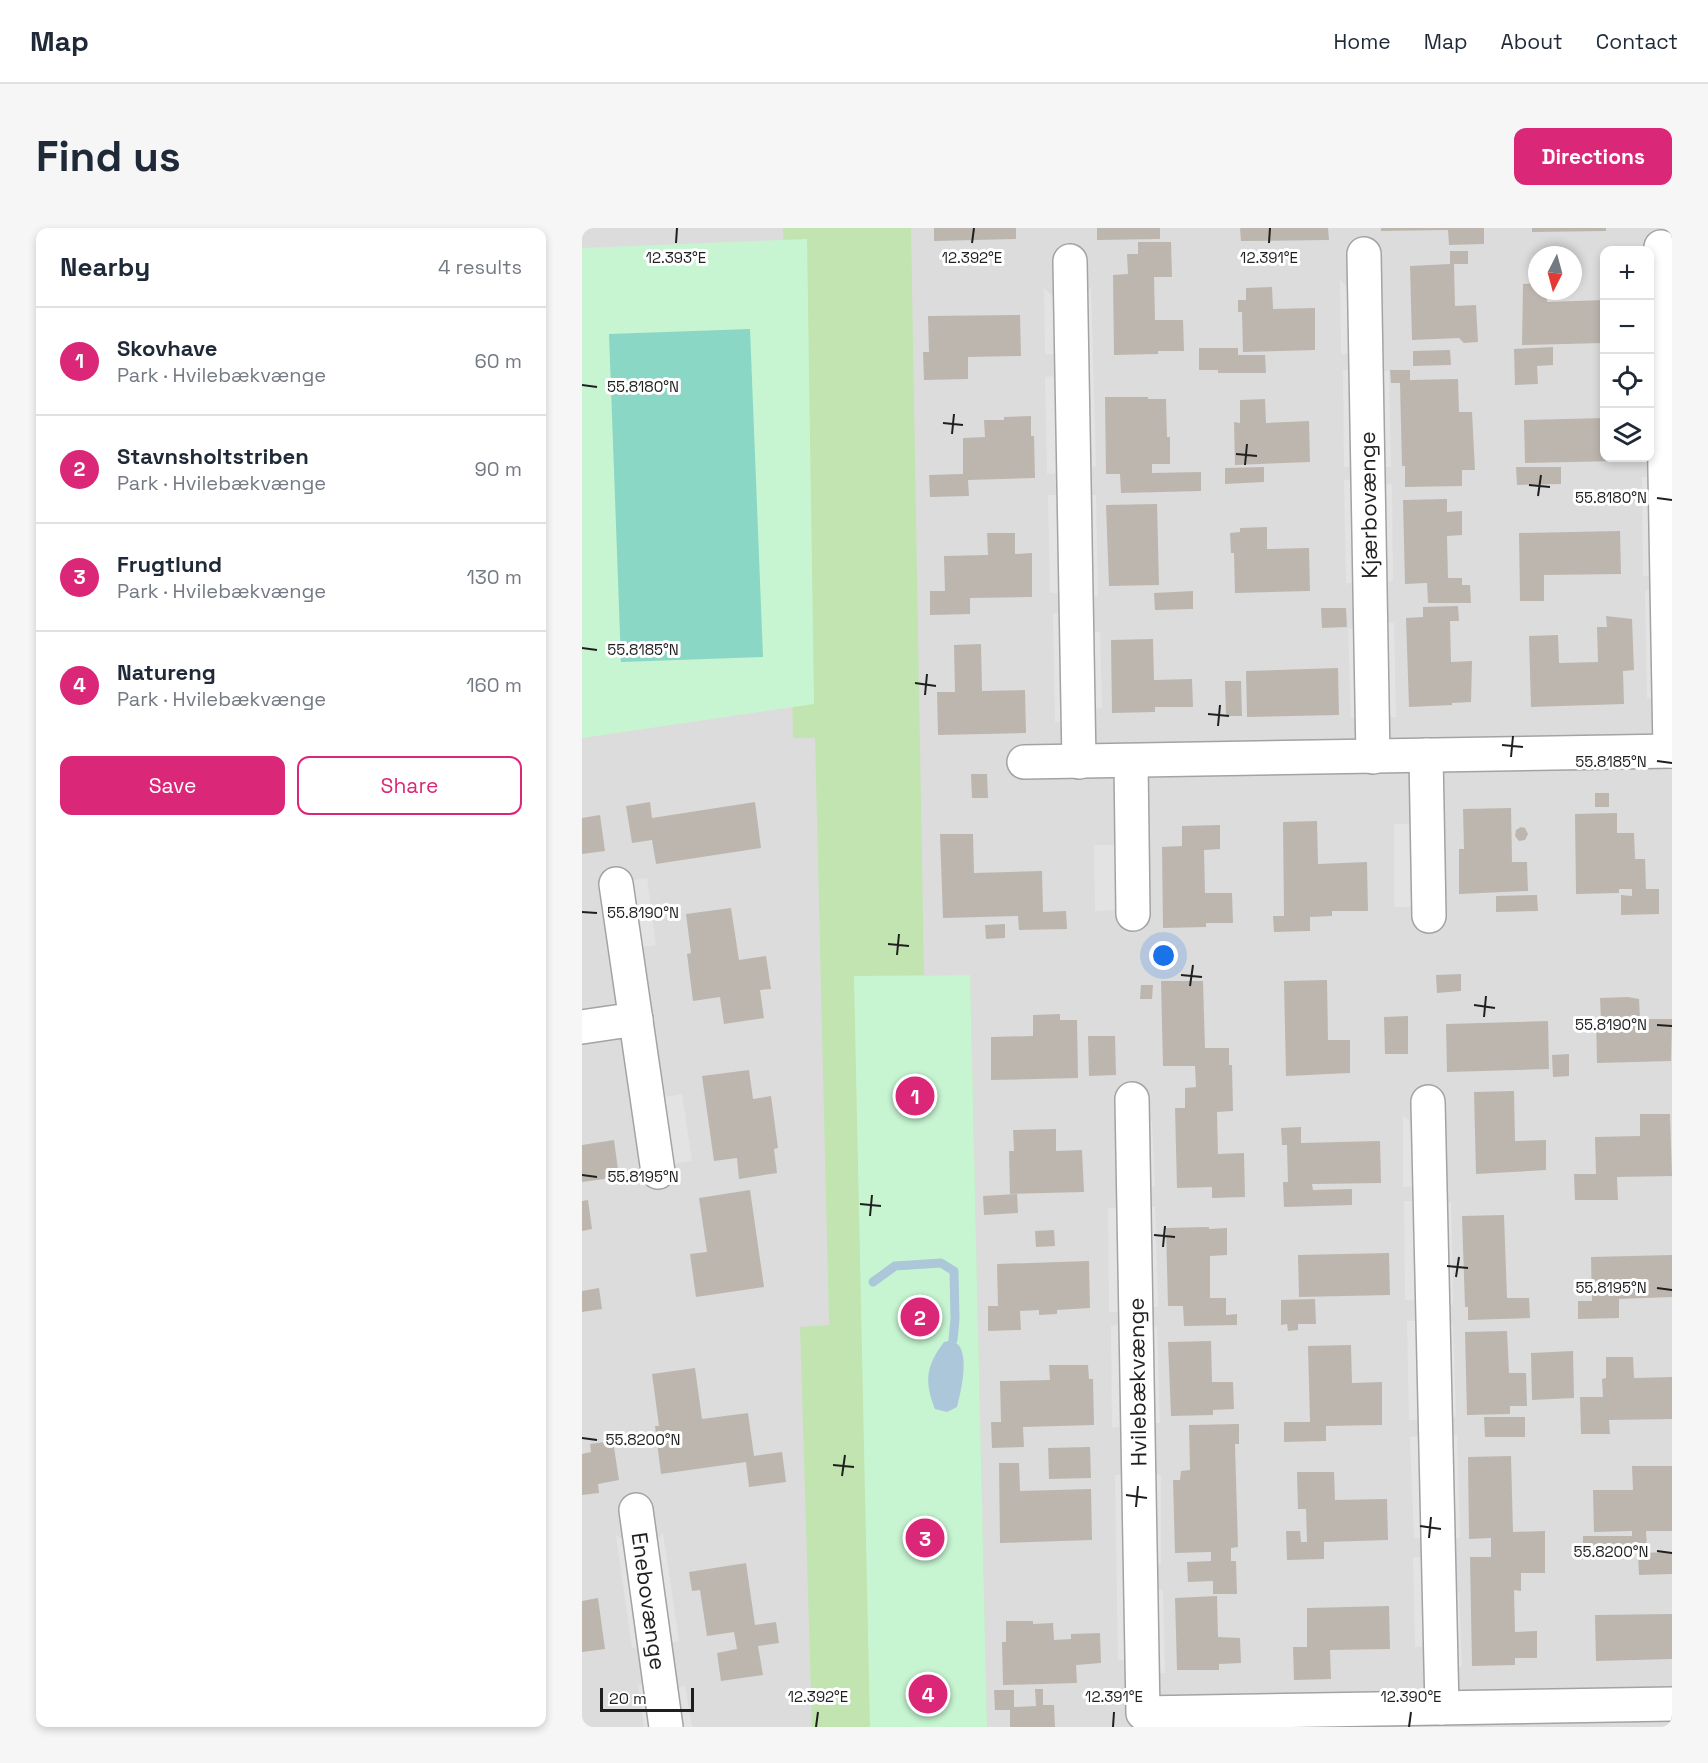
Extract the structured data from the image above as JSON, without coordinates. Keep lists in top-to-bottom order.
{
  "streets": {
    "street": ["Kjærbovænge", "Hvilebækvænge", "Enebovænge"]
  },
  "scale_bar": "20 m",
  "north": "bottom",
  "page": {
    "header": "Map",
    "nav": [
      "Home",
      "Map",
      "About",
      "Contact"
    ],
    "buttons": [
      "Directions",
      ["Save", "Share"]
    ],
    "title": "Find us",
    "heading": ["Nearby", "4 results"],
    "map_buttons": ["+", "−"],
    "list": [
      {
        "mark": "1",
        "name": "Skovhave",
        "note": "Park · Hvilebækvænge",
        "value": "60 m"
      },
      {
        "mark": "2",
        "name": "Stavnsholtstriben",
        "note": "Park · Hvilebækvænge",
        "value": "90 m"
      },
      {
        "mark": "3",
        "name": "Frugtlund",
        "note": "Park · Hvilebækvænge",
        "value": "130 m"
      },
      {
        "mark": "4",
        "name": "Natureng",
        "note": "Park · Hvilebækvænge",
        "value": "160 m"
      }
    ],
    "pins": [
      "1",
      "2",
      "3",
      "4"
    ],
    "scale": "20 m"
  },
  "coordinates": [
    "12.393°E",
    "12.392°E",
    "12.391°E",
    "55.8180°N",
    "55.8185°N",
    "55.8190°N",
    "55.8195°N",
    "55.8200°N",
    "12.390°E"
  ]
}
